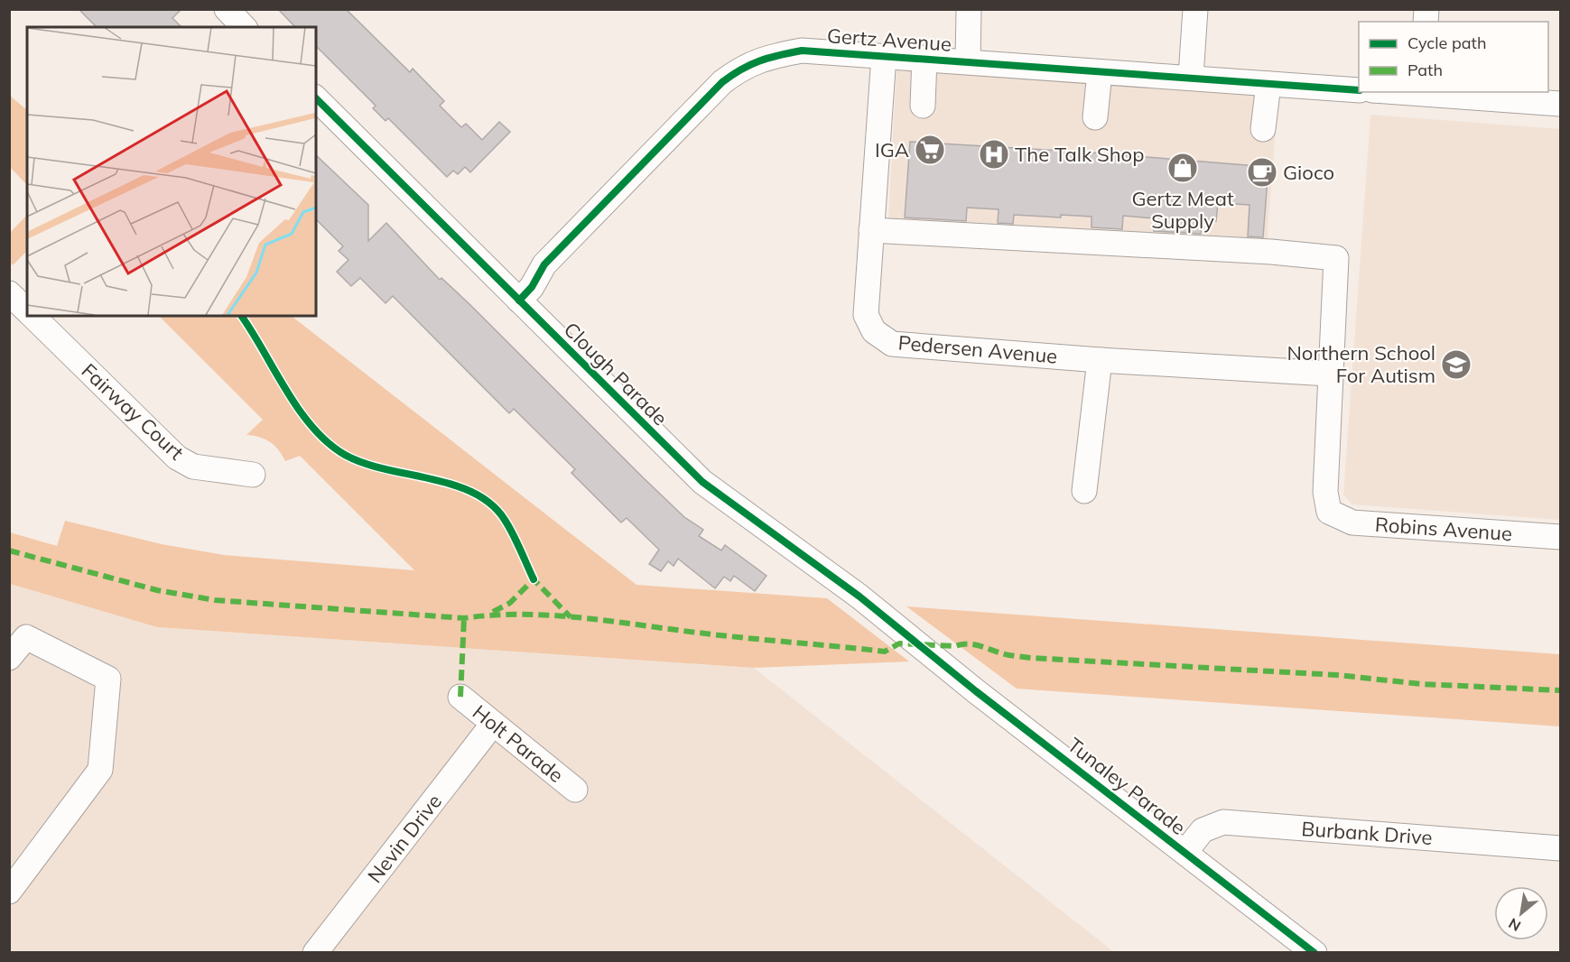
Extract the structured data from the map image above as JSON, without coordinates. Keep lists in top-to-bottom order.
{
  "streets": {
    "street": [
      "Gertz Avenue",
      "Pedersen Avenue",
      "Clough Parade",
      "Fairway Court",
      "Robins Avenue",
      "Holt Parade",
      "Tunaley Parade",
      "Burbank Drive",
      "Nevin Drive"
    ]
  },
  "crossings": [
    ["Gertz Avenue", "Pedersen Avenue"],
    ["Gertz Avenue", "Clough Parade"],
    ["Pedersen Avenue", "Robins Avenue"],
    ["Clough Parade", "Tunaley Parade"],
    ["Holt Parade", "Nevin Drive"],
    ["Tunaley Parade", "Burbank Drive"]
  ],
  "places": {
    "supermarket": ["IGA"],
    "hospital": ["The Talk Shop"],
    "shop": ["Gertz Meat Supply"],
    "cafe": ["Gioco"],
    "school or university": ["Northern School For Autism"]
  },
  "legend": ["Cycle path", "Path"],
  "north": "bottom left"
}
